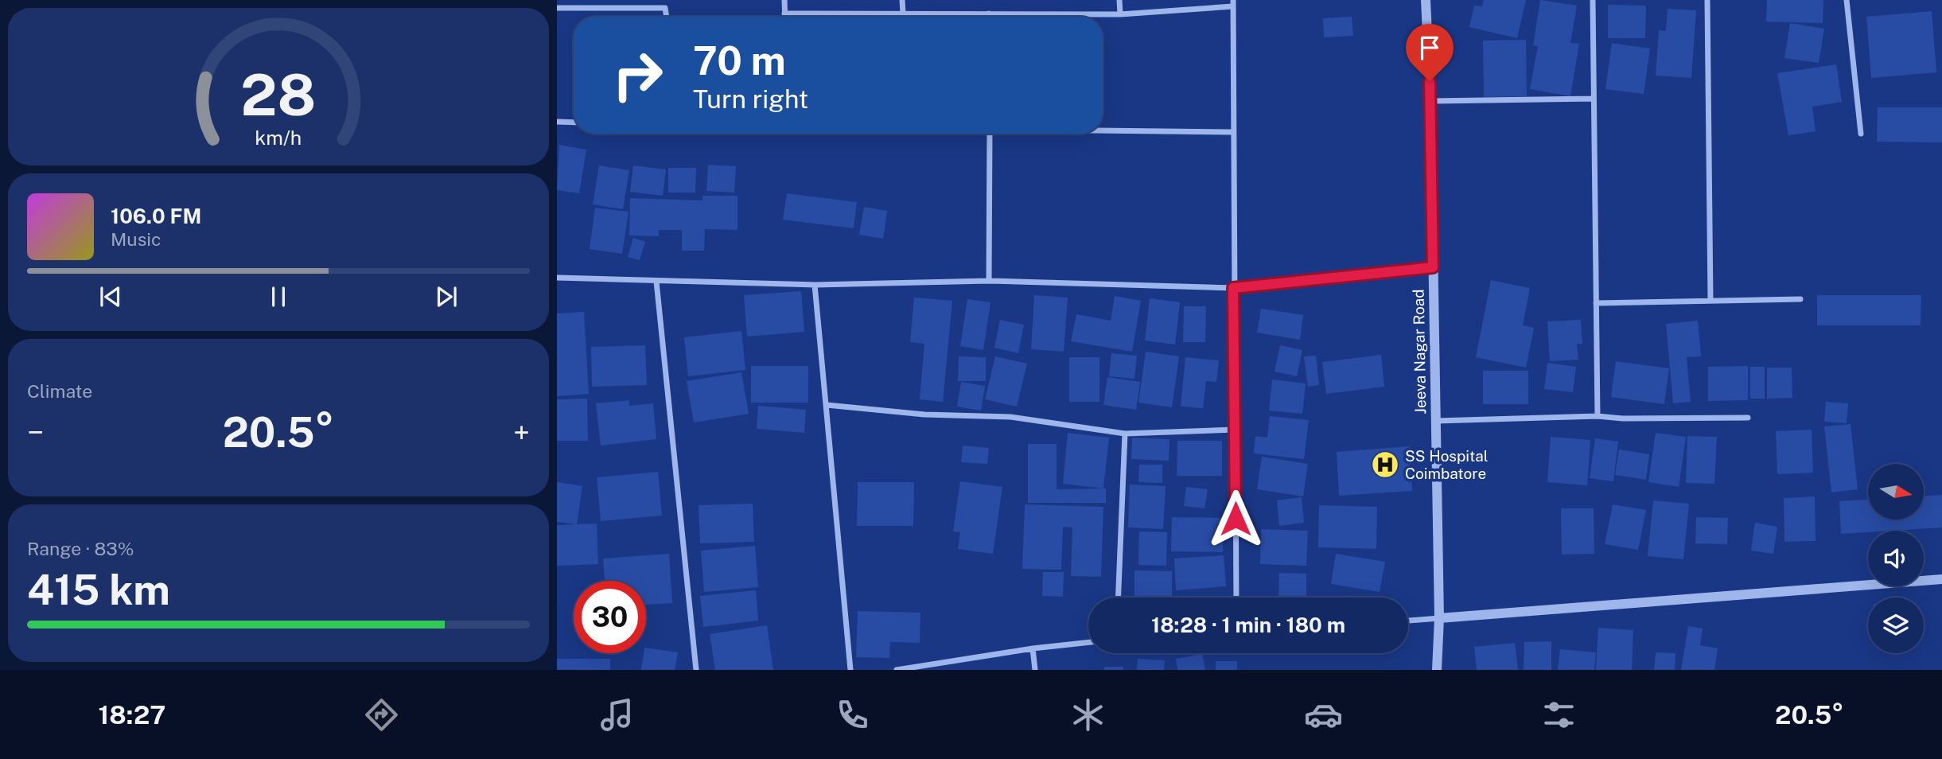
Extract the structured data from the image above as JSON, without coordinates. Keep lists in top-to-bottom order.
{
  "streets": {
    "street": ["Jeeva Nagar Road"]
  },
  "places": {
    "hospital": ["SS Hospital Coimbatore"]
  },
  "north": "right",
  "page": {
    "turn": ["70 m", "Turn right"],
    "song": ["106.0 FM", "Music"],
    "tile": [
      "Climate",
      ["Range · 83%", "415 km"]
    ],
    "heat": ["−", "20.5°", "+"],
    "limit": "30",
    "trip": "18:28 · 1 min · 180 m",
    "tabs": ["18:27", "20.5°"],
    "gauge": ["28", "km/h"]
  }
}
